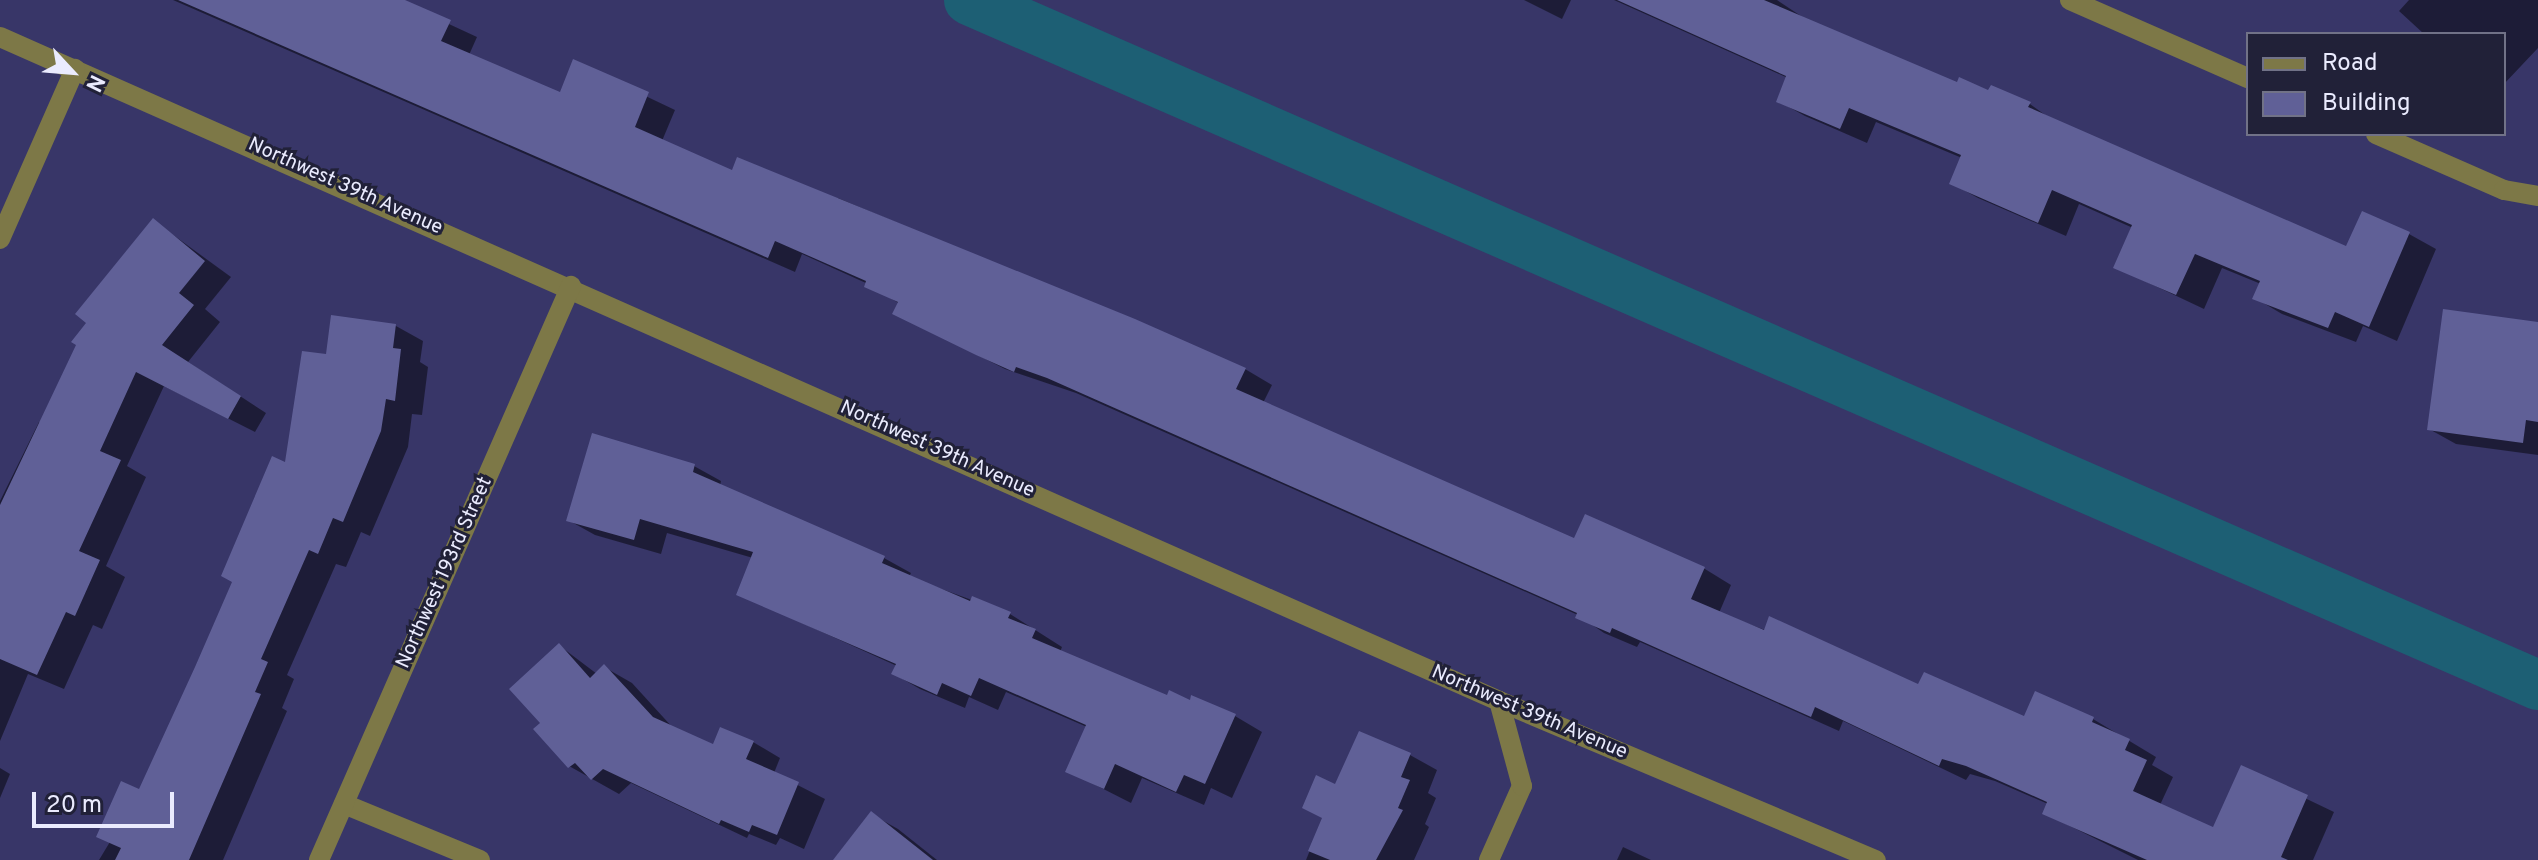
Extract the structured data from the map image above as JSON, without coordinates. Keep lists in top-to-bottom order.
{
  "streets": {
    "street": ["Northwest 39th Avenue", "Northwest 193rd Street"]
  },
  "crossings": [
    ["Northwest 39th Avenue", "Northwest 193rd Street"]
  ],
  "legend": ["Road", "Building"],
  "scale_bar": "20 m",
  "north": "bottom right"
}
